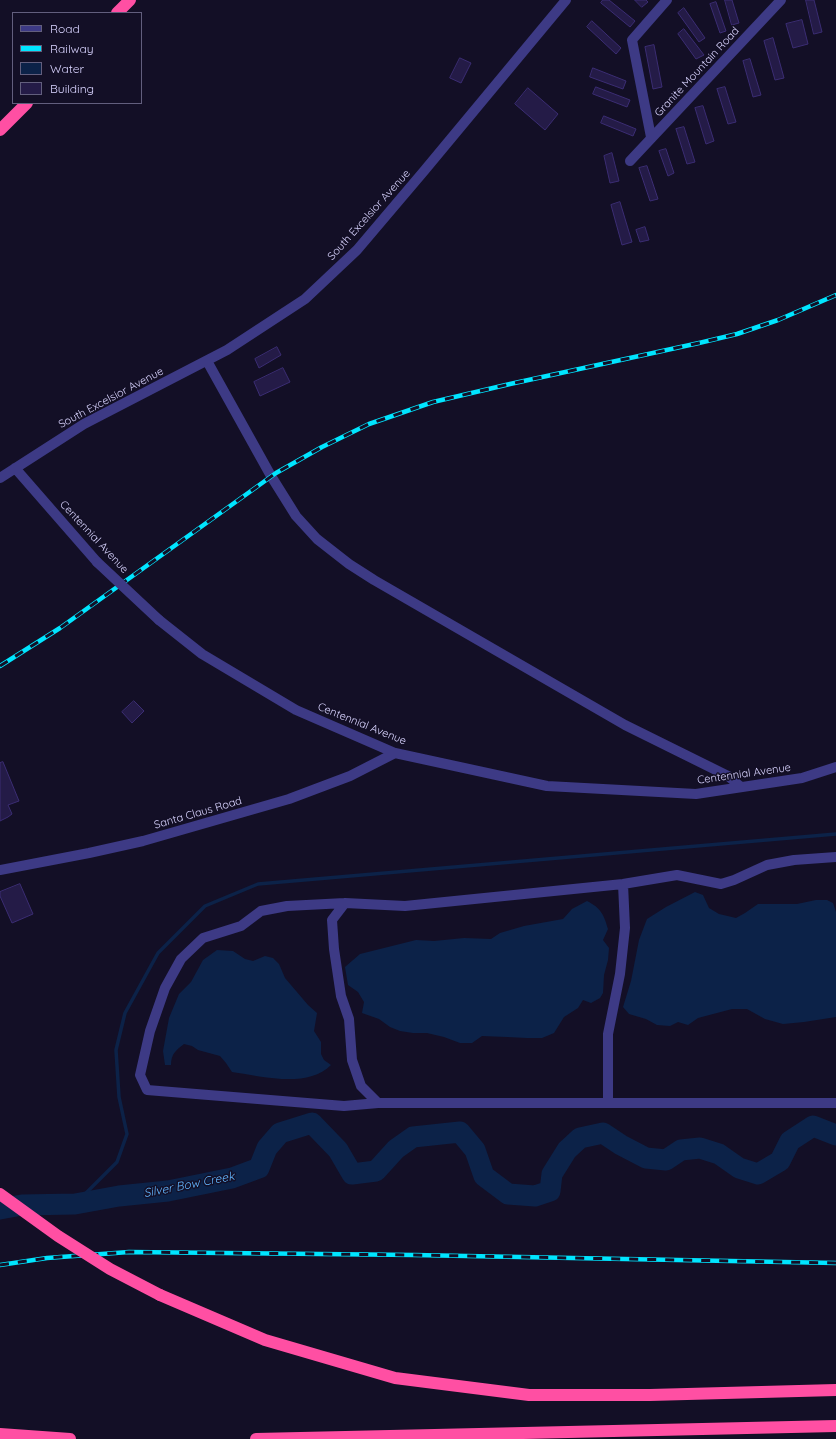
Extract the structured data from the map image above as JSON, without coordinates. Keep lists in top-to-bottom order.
{
  "streets": {
    "street": [
      "Granite Mountain Road",
      "South Excelsior Avenue",
      "Centennial Avenue",
      "Santa Claus Road"
    ]
  },
  "crossings": [
    ["South Excelsior Avenue", "Centennial Avenue"],
    ["Centennial Avenue", "Santa Claus Road"]
  ],
  "water": ["Silver Bow Creek"],
  "legend": [
    "Road",
    "Railway",
    "Water",
    "Building"
  ]
}
